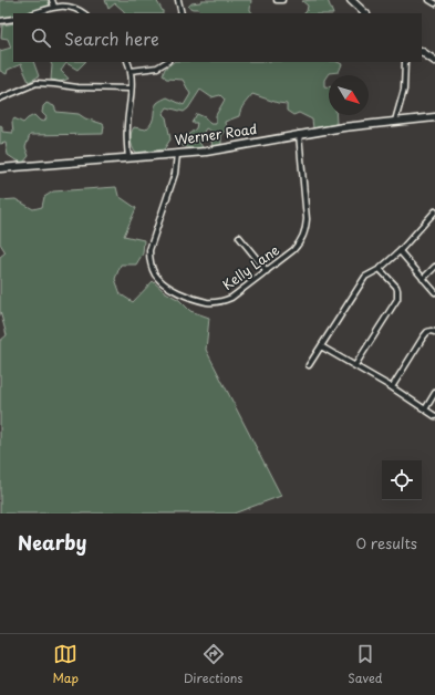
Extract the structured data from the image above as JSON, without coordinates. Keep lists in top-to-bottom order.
{
  "streets": {
    "street": ["Werner Road", "Kelly Lane"]
  },
  "crossings": [
    ["Werner Road", "Kelly Lane"]
  ],
  "north": "bottom right",
  "page": {
    "search": "Search here",
    "heading": ["Nearby", "0 results"],
    "nav": ["Map", "Directions", "Saved"]
  }
}
